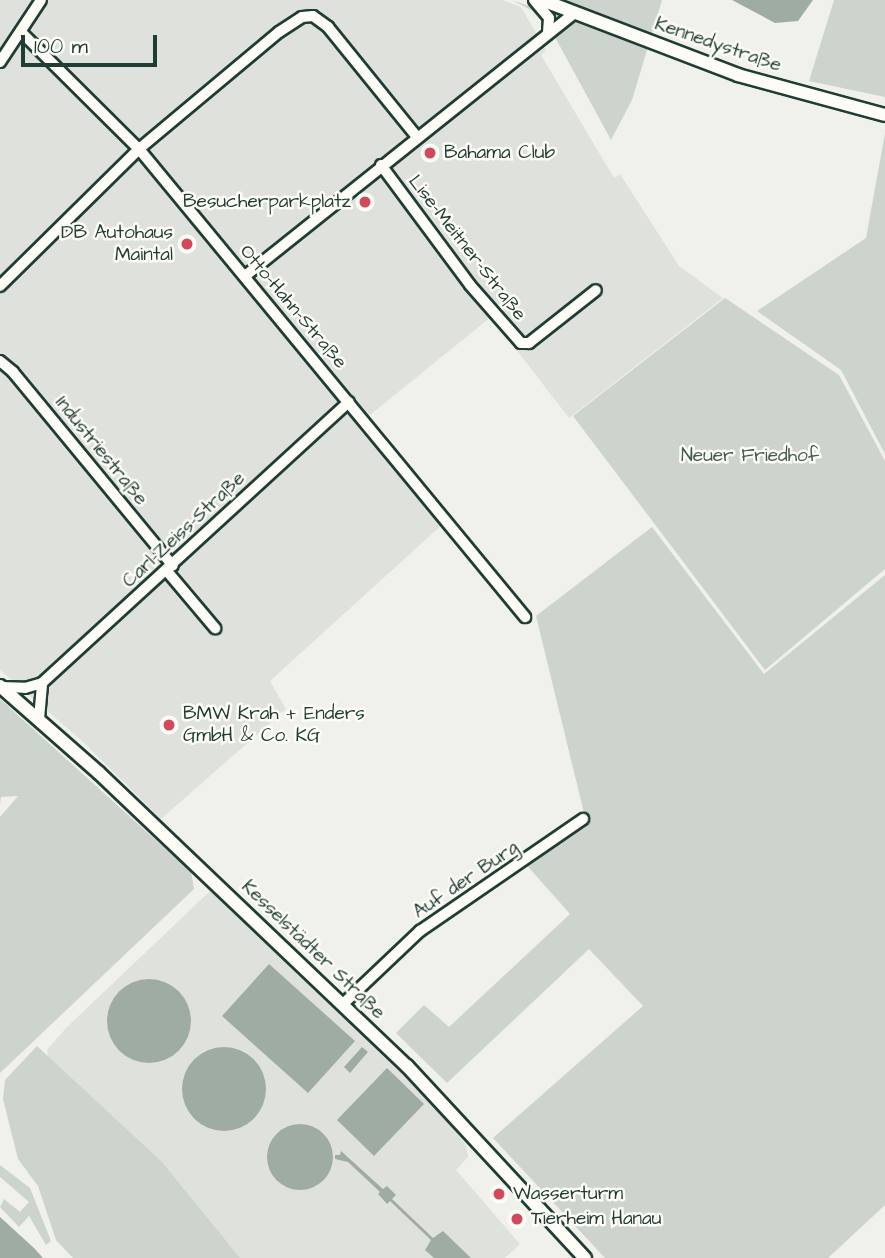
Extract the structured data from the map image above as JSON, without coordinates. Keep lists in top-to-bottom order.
{
  "streets": {
    "main road": ["Kennedystraße", "Kesselstädter Straße"],
    "street": [
      "Lise-Meitner-Straße",
      "Otto-Hahn-Straße",
      "Industriestraße",
      "Carl-Zeiss-Straße",
      "Auf der Burg"
    ]
  },
  "crossings": [
    ["Otto-Hahn-Straße", "Carl-Zeiss-Straße"],
    ["Industriestraße", "Carl-Zeiss-Straße"],
    ["Auf der Burg", "Kesselstädter Straße"]
  ],
  "parks": ["Neuer Friedhof"],
  "places": [
    "Bahama Club",
    "Besucherparkplatz",
    "DB Autohaus Maintal",
    "BMW Krah + Enders GmbH & Co. KG",
    "Wasserturm",
    "Tierheim Hanau"
  ],
  "scale_bar": "100 m"
}
